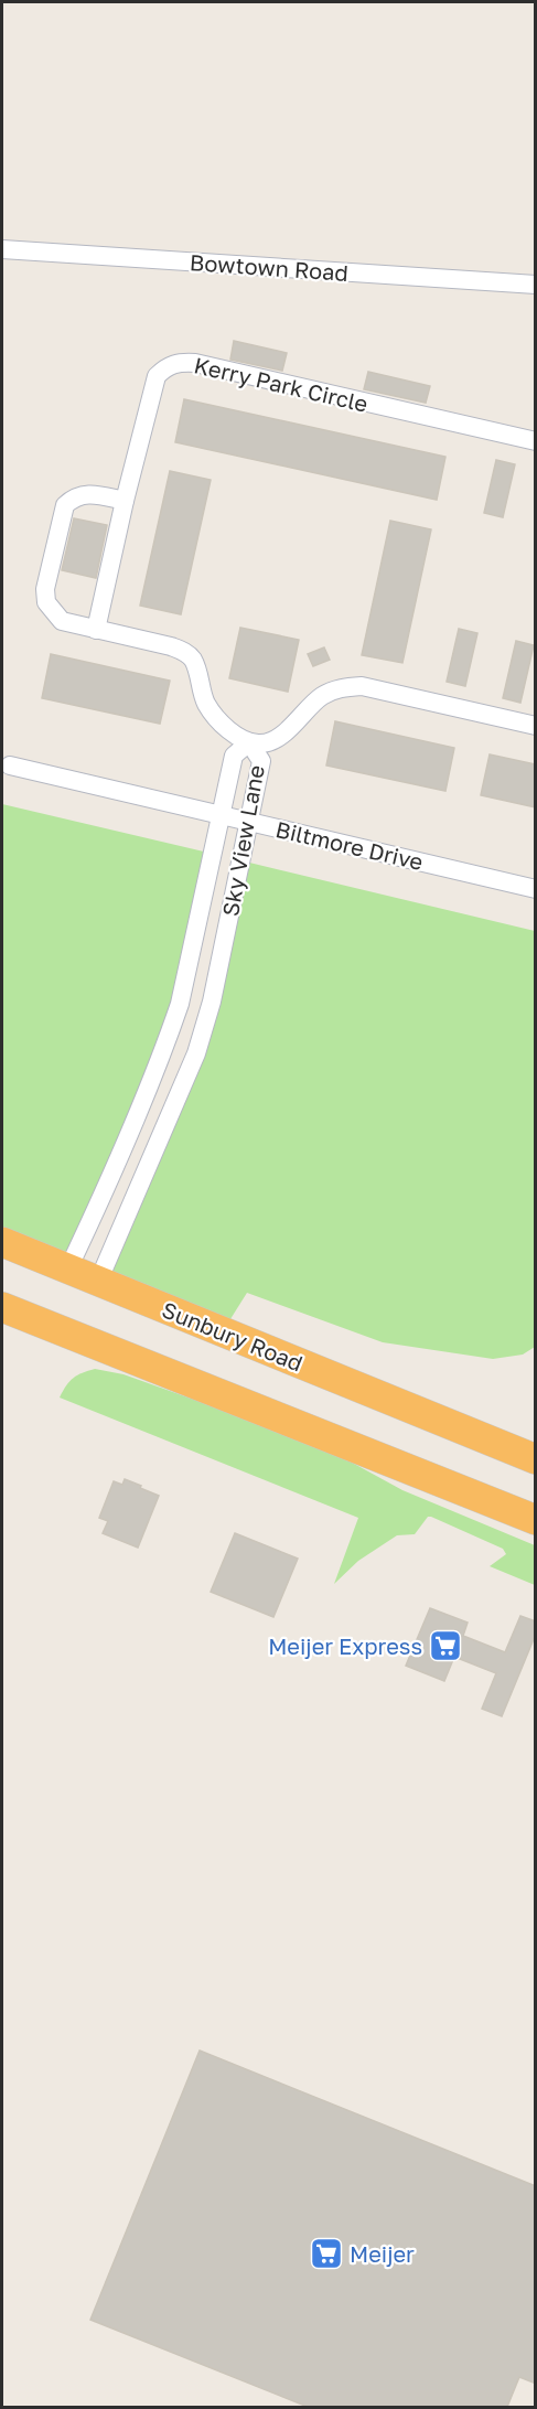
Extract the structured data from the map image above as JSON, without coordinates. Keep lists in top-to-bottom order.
{
  "streets": {
    "highway": ["Sunbury Road"],
    "street": [
      "Bowtown Road",
      "Kerry Park Circle",
      "Sky View Lane",
      "Biltmore Drive"
    ]
  },
  "crossings": [
    ["Sky View Lane", "Biltmore Drive"],
    ["Sky View Lane", "Sunbury Road"]
  ],
  "places": {
    "supermarket": ["Meijer Express", "Meijer"]
  }
}
